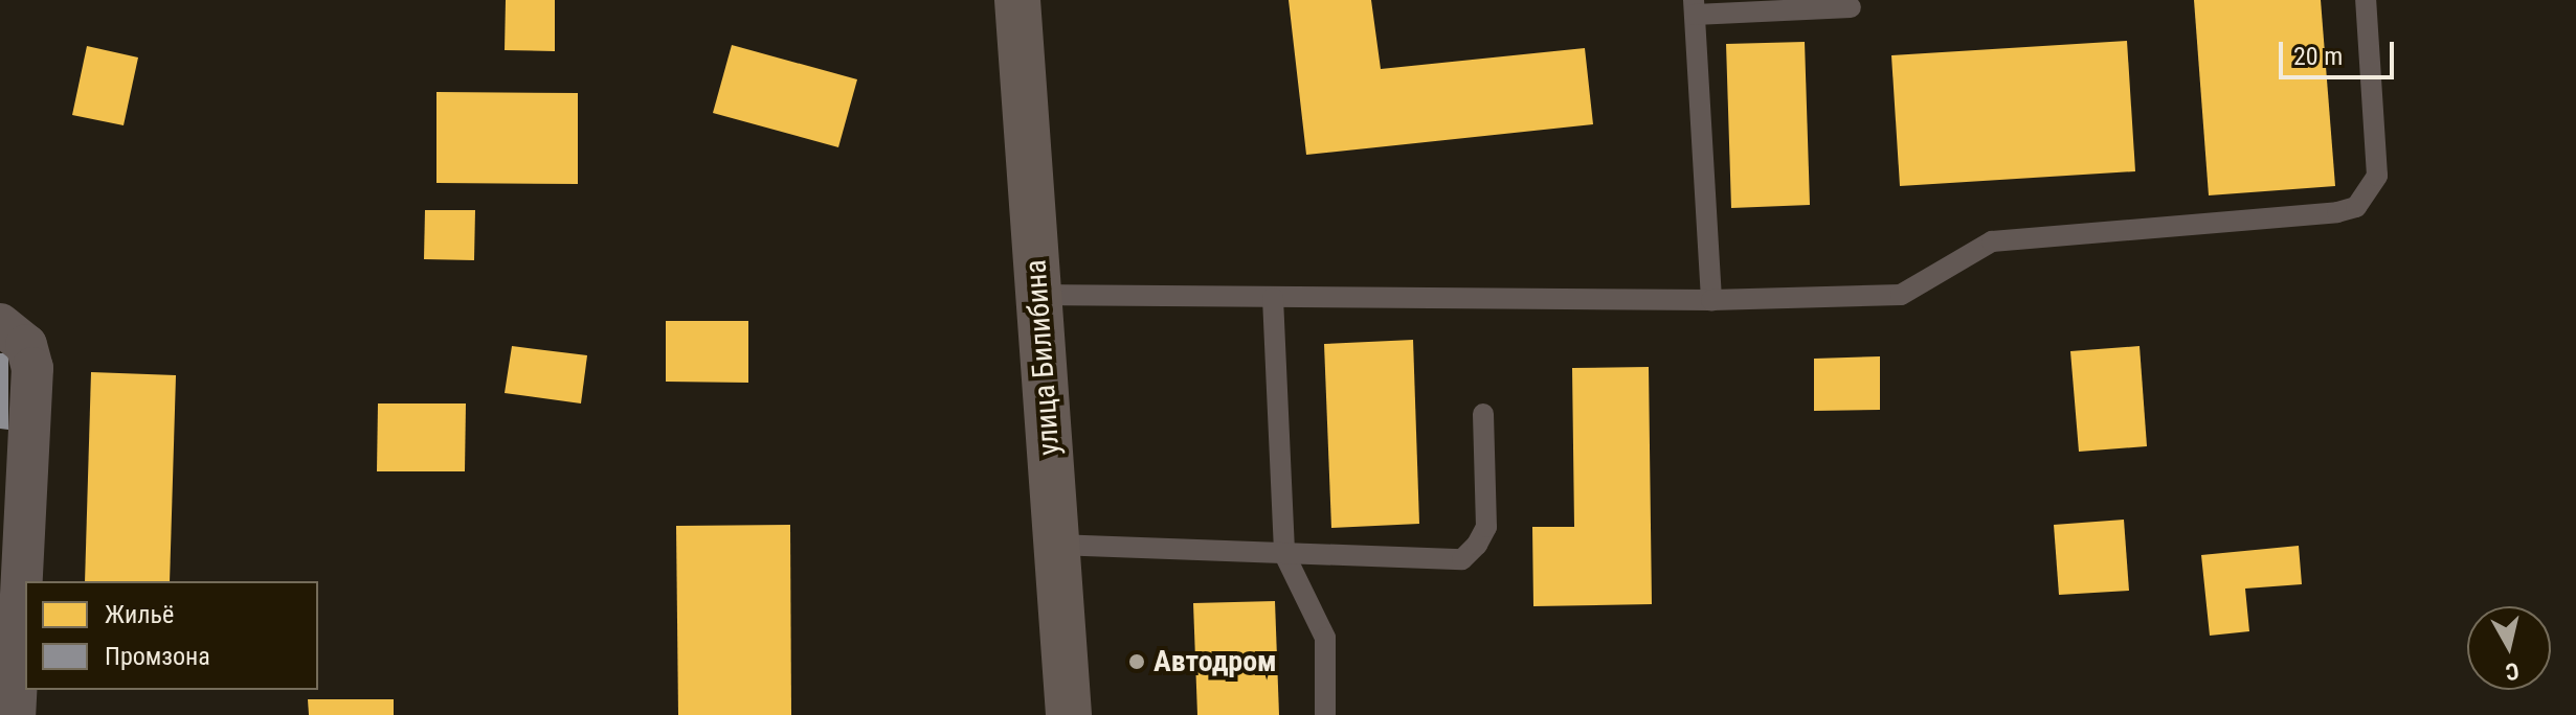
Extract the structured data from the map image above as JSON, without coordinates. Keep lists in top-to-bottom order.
{
  "streets": {
    "main road": ["улица Билибина"]
  },
  "places": ["Автодром"],
  "legend": ["Жильё", "Промзона"],
  "scale_bar": "20 m",
  "north": "bottom"
}
